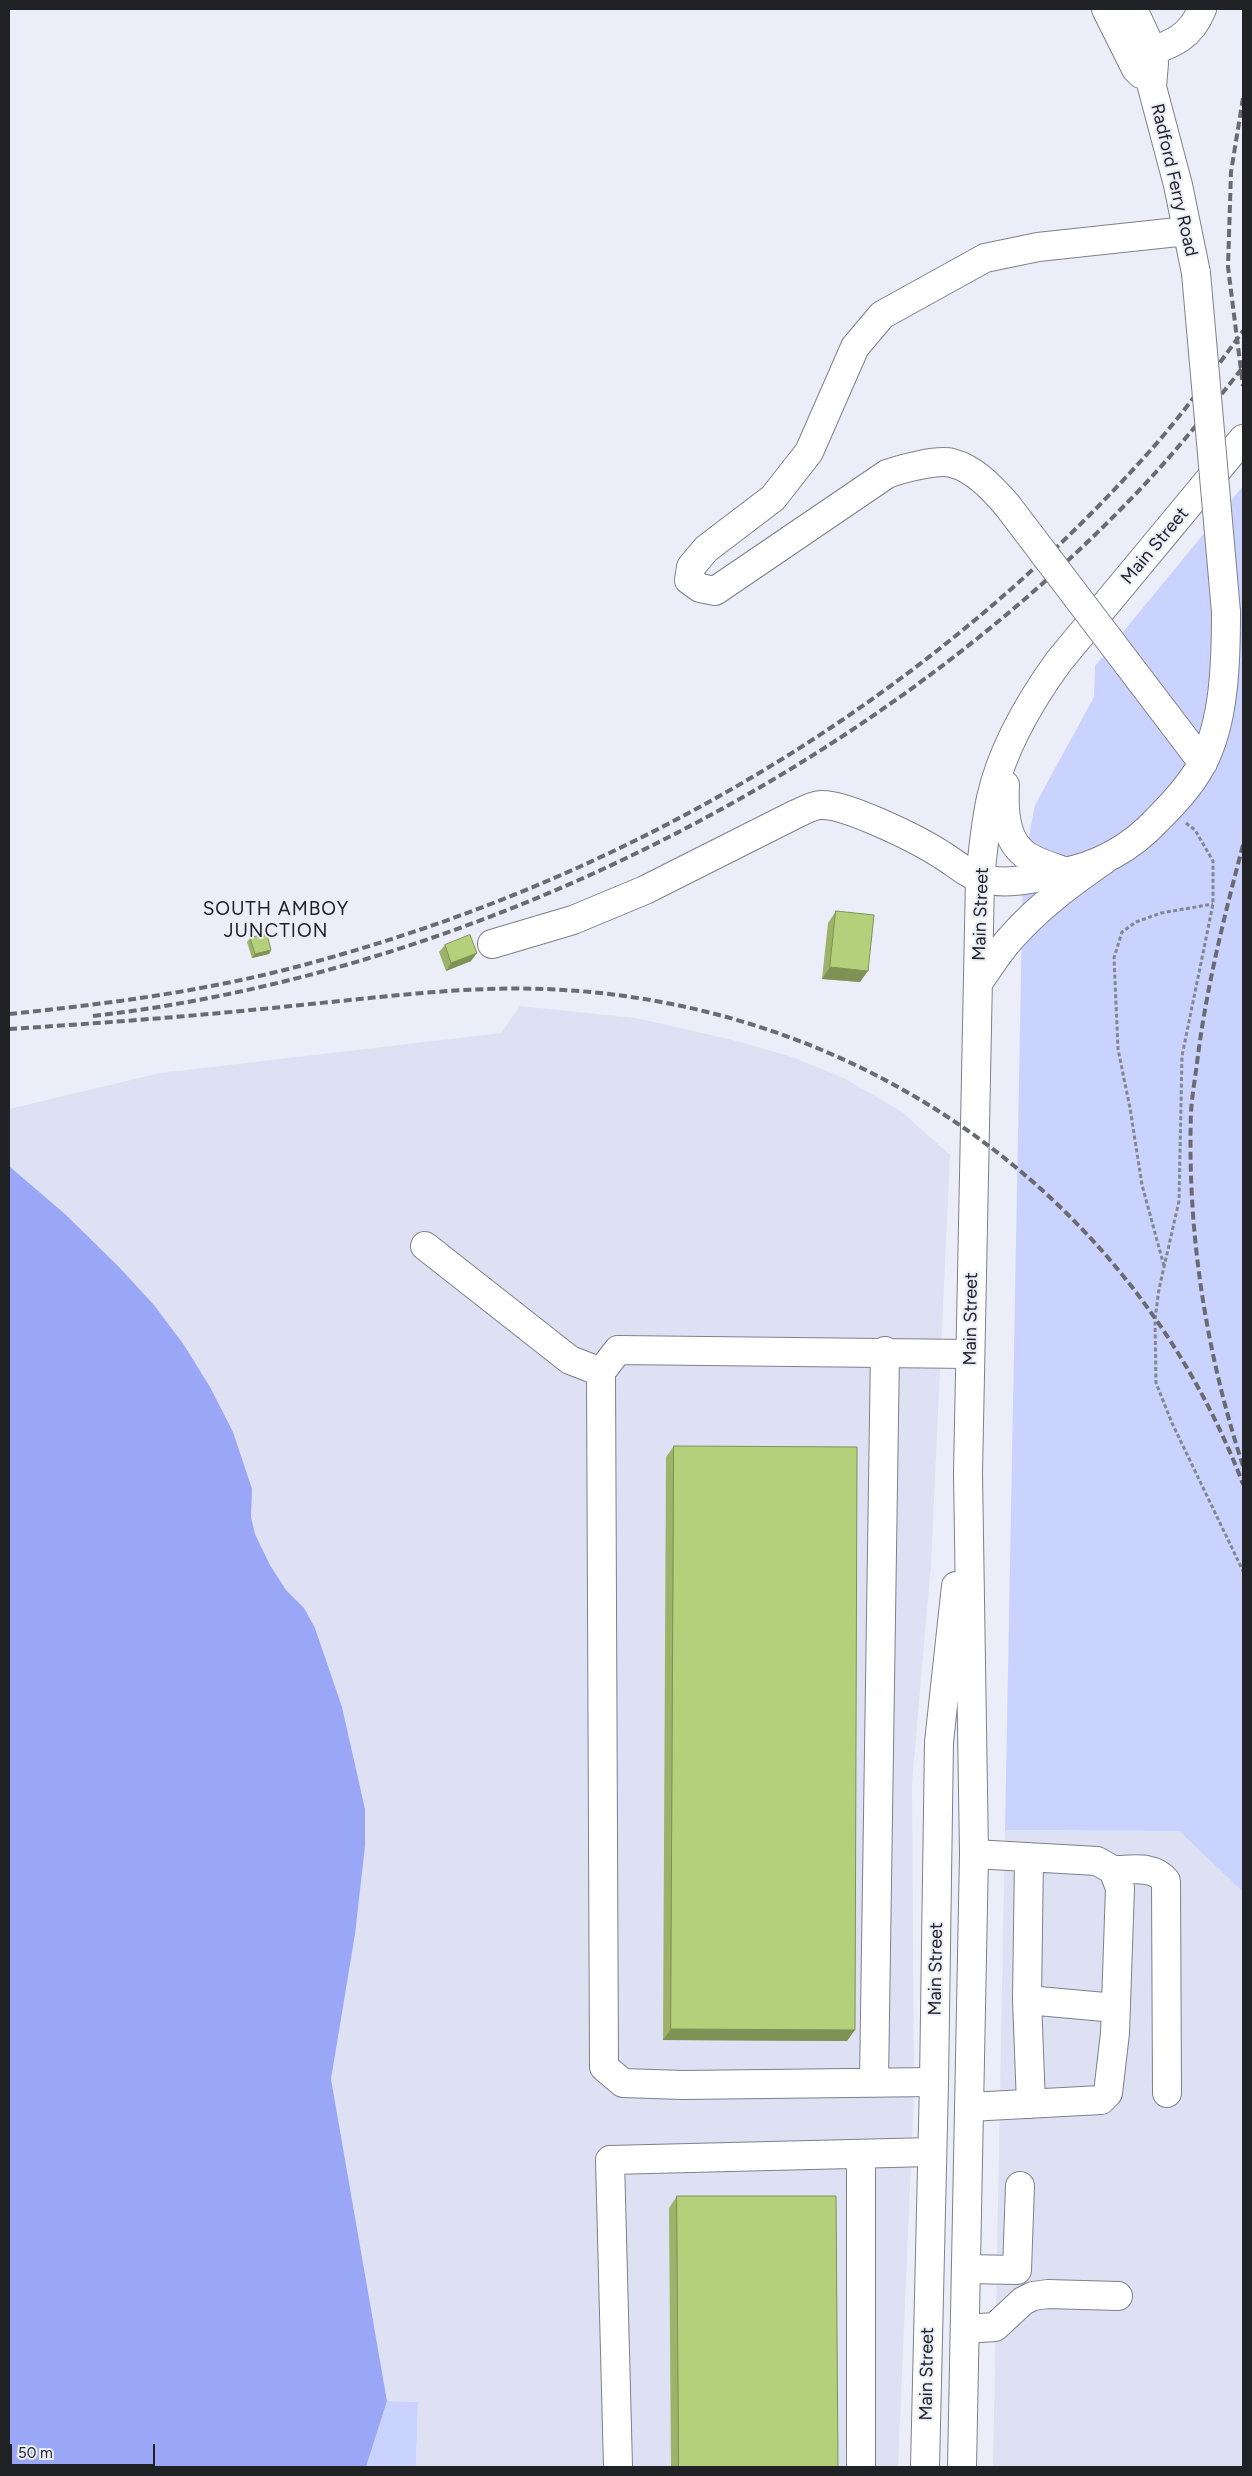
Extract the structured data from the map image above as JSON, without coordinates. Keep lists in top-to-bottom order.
{
  "streets": {
    "main road": ["Radford Ferry Road", "Main Street"]
  },
  "districts": ["SOUTH AMBOY JUNCTION"],
  "scale_bar": "50 m"
}
